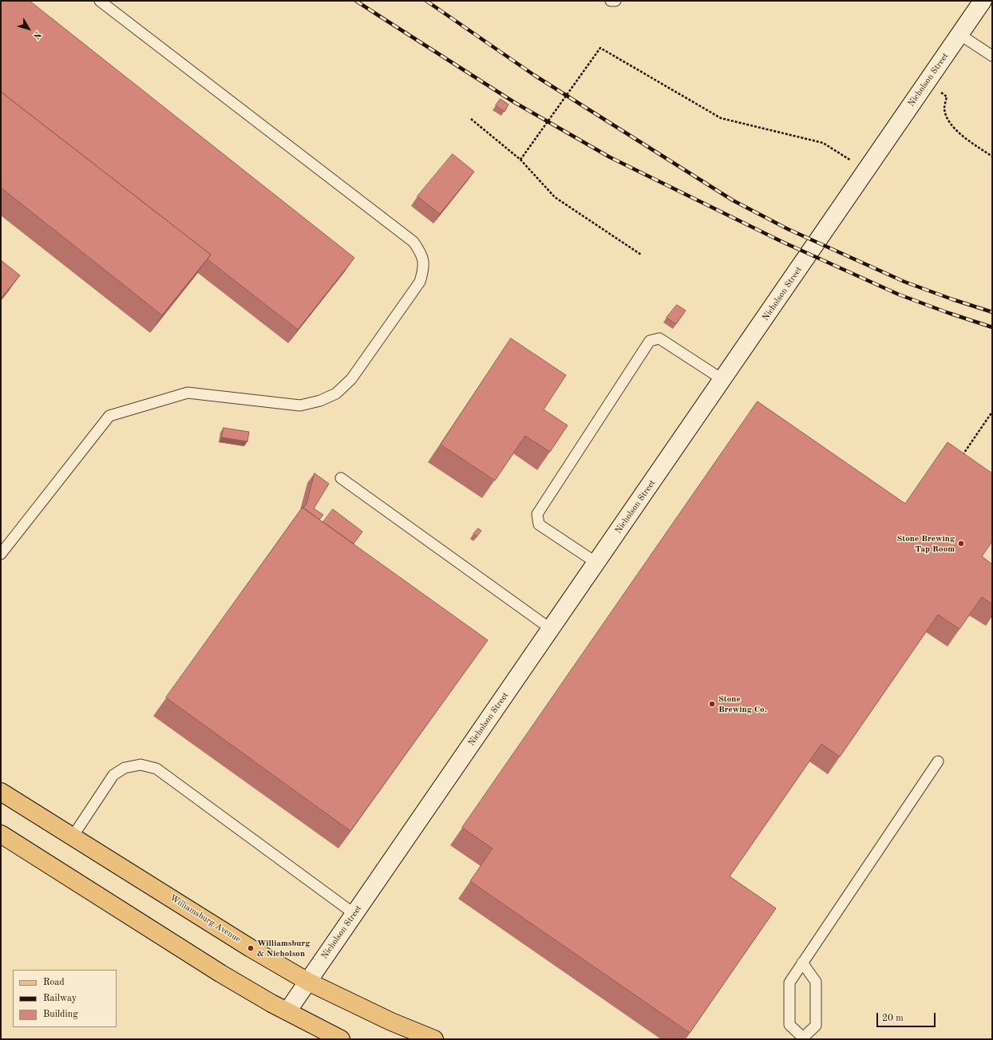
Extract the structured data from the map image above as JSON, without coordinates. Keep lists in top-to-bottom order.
{
  "streets": {
    "main road": ["Nicholson Street", "Williamsburg Avenue"]
  },
  "crossings": [
    ["Nicholson Street", "Williamsburg Avenue"]
  ],
  "places": ["Stone Brewing Tap Room", "Stone Brewing Co.", "Williamsburg & Nicholson"],
  "legend": ["Road", "Railway", "Building"],
  "scale_bar": "20 m",
  "north": "bottom right"
}
